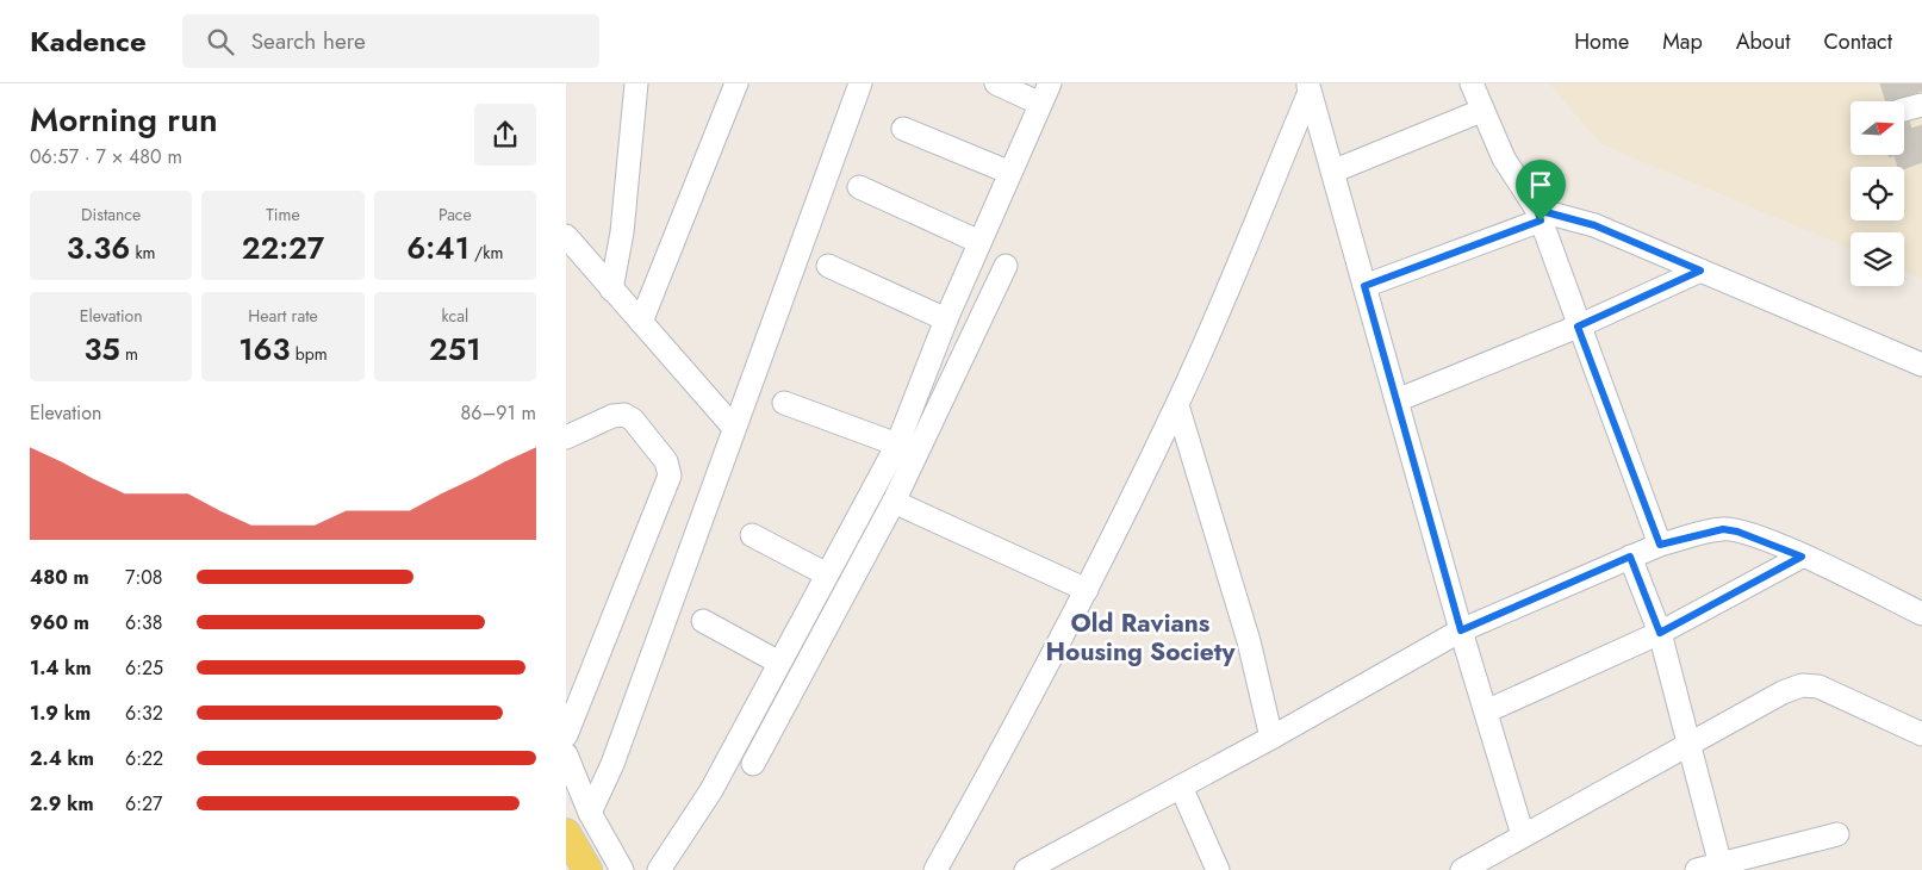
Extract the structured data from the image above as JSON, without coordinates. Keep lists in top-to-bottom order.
{
  "districts": ["Old Ravians Housing Society"],
  "north": "right",
  "page": {
    "header": "Kadence",
    "search": "Search here",
    "nav": [
      "Home",
      "Map",
      "About",
      "Contact"
    ],
    "heading": ["Morning run", "06:57 · 7 × 480 m"],
    "stats": [
      ["Distance", "3.36 km"],
      ["Time", "22:27"],
      ["Pace", "6:41 /km"],
      ["Elevation", "35 m"],
      ["Heart rate", "163 bpm"],
      ["kcal", "251"]
    ],
    "chart": ["Elevation", "86–91 m"],
    "list": [
      {
        "name": "480 m",
        "note": "7:08"
      },
      {
        "name": "960 m",
        "note": "6:38"
      },
      {
        "name": "1.4 km",
        "note": "6:25"
      },
      {
        "name": "1.9 km",
        "note": "6:32"
      },
      {
        "name": "2.4 km",
        "note": "6:22"
      },
      {
        "name": "2.9 km",
        "note": "6:27"
      }
    ]
  }
}
